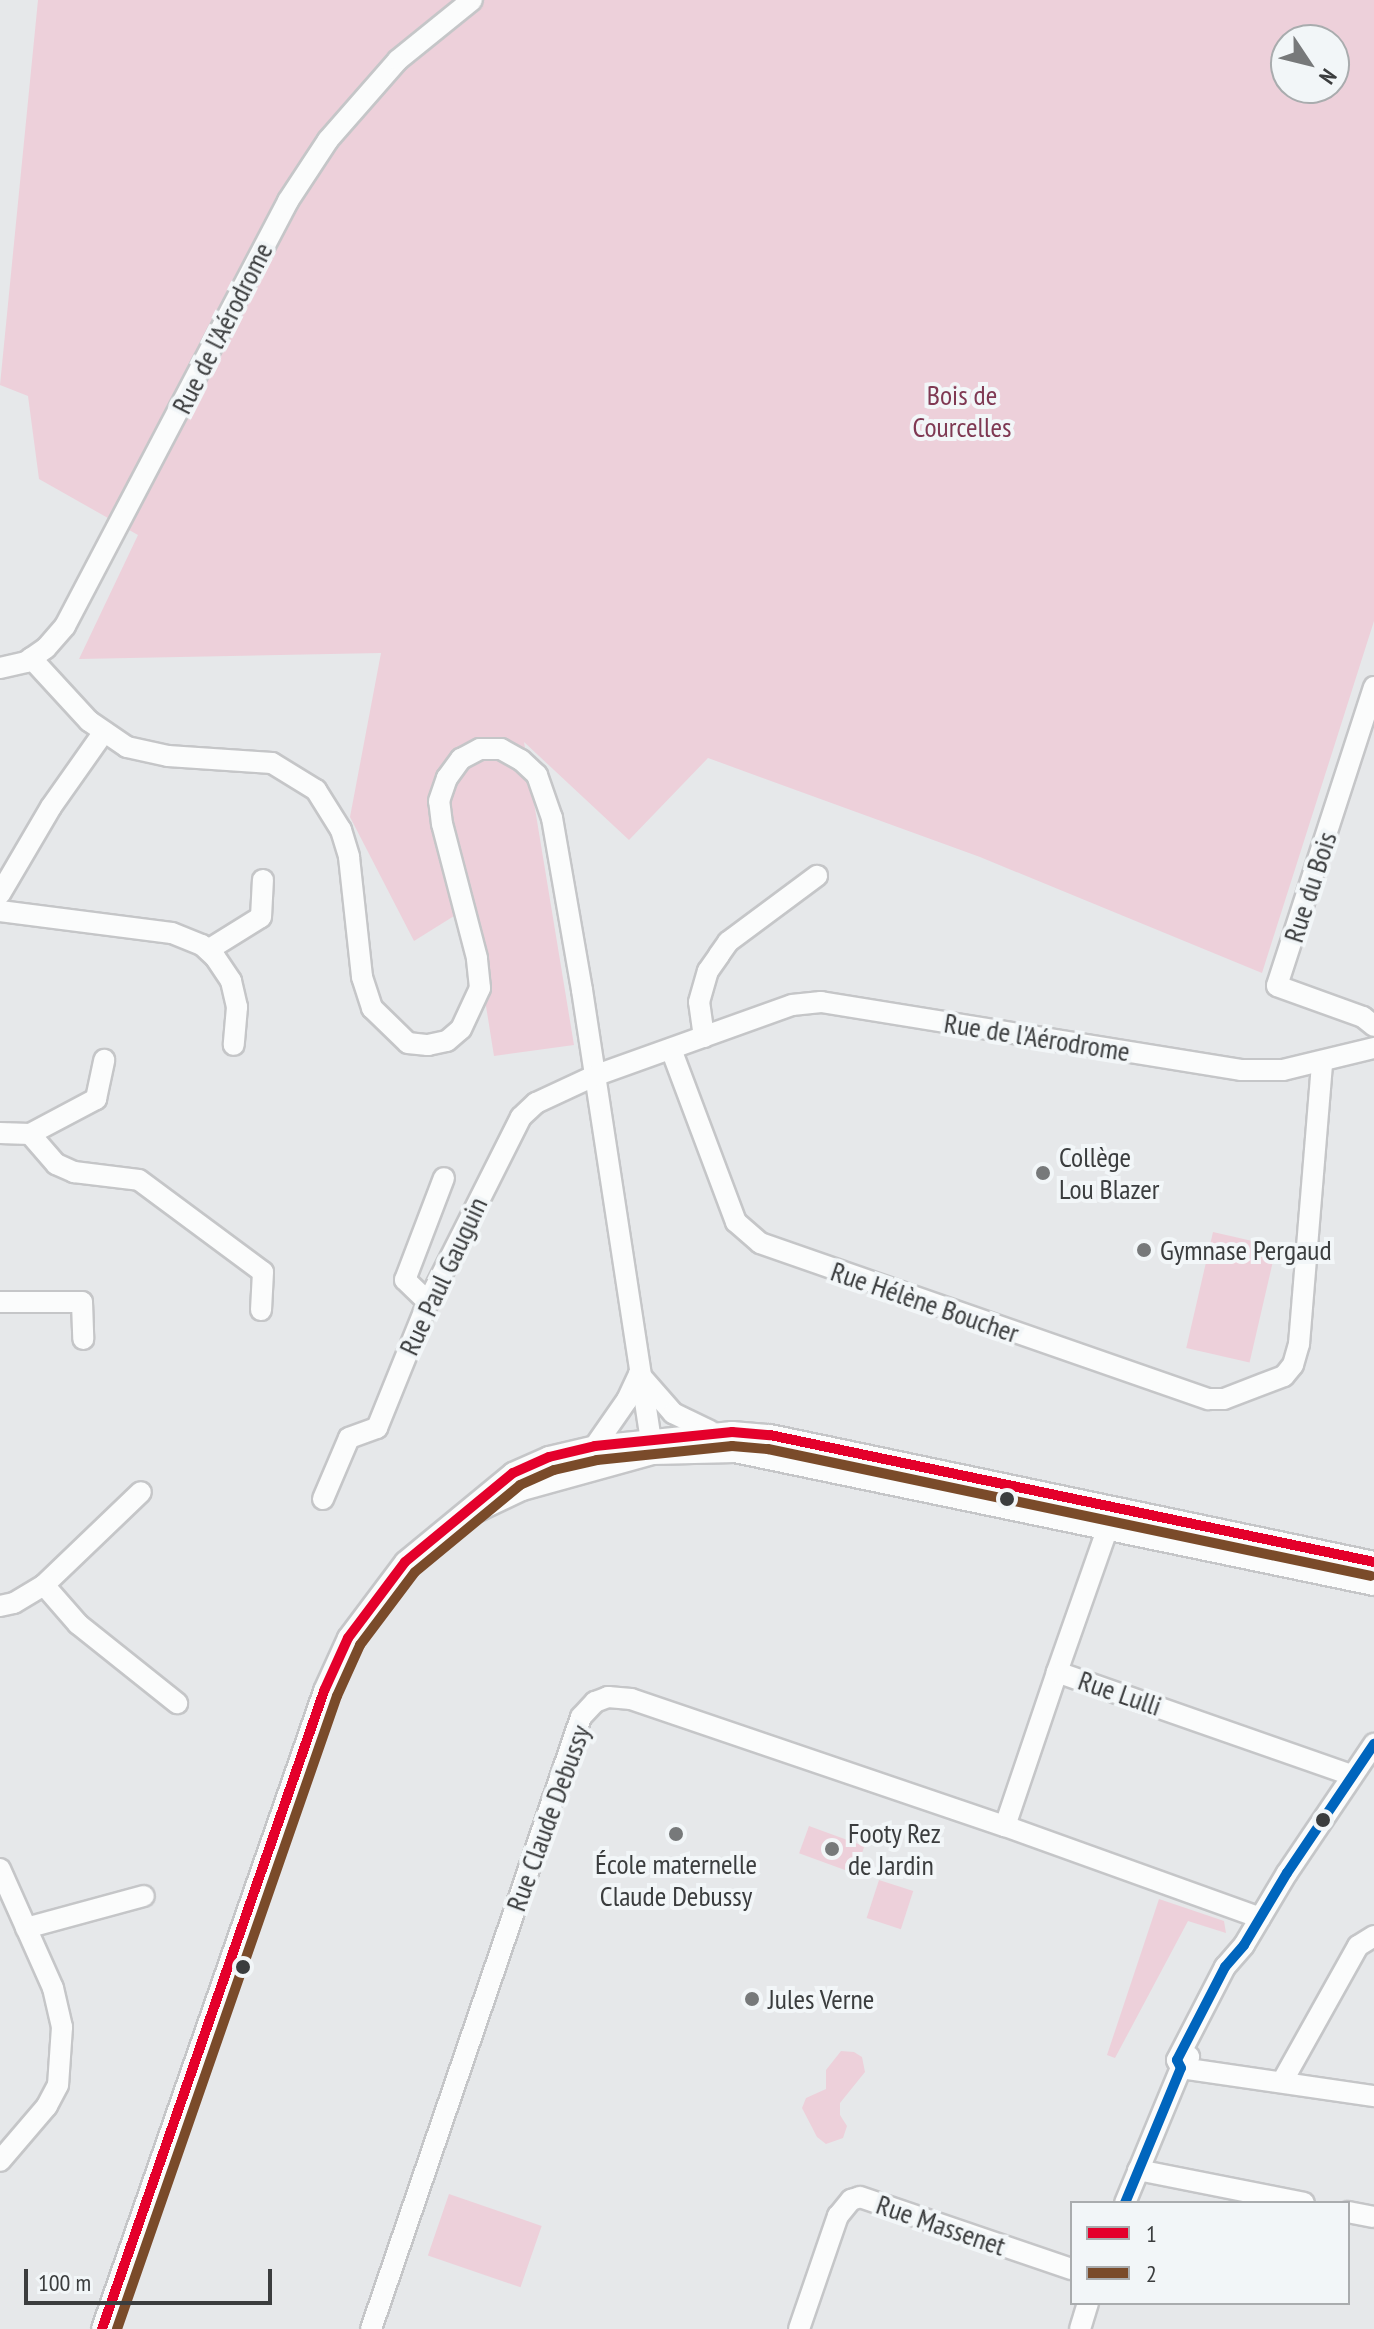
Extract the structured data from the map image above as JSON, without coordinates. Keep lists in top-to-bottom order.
{
  "streets": {
    "street": [
      "Rue de l'Aérodrome",
      "Rue du Bois",
      "Rue Paul Gauguin",
      "Rue Hélène Boucher",
      "Rue Lulli",
      "Rue Claude Debussy",
      "Rue Massenet"
    ]
  },
  "crossings": [
    ["Rue de l'Aérodrome", "Rue Paul Gauguin"],
    ["Rue de l'Aérodrome", "Rue Hélène Boucher"],
    ["Rue Lulli", "Rue Claude Debussy"]
  ],
  "parks": ["Bois de Courcelles"],
  "places": [
    "Collège Lou Blazer",
    "Gymnase Pergaud",
    "École maternelle Claude Debussy",
    "Footy Rez de Jardin",
    "Jules Verne"
  ],
  "lines": ["transit line 1", "transit line 2"],
  "legend": ["1", "2"],
  "scale_bar": "100 m",
  "north": "bottom right"
}
